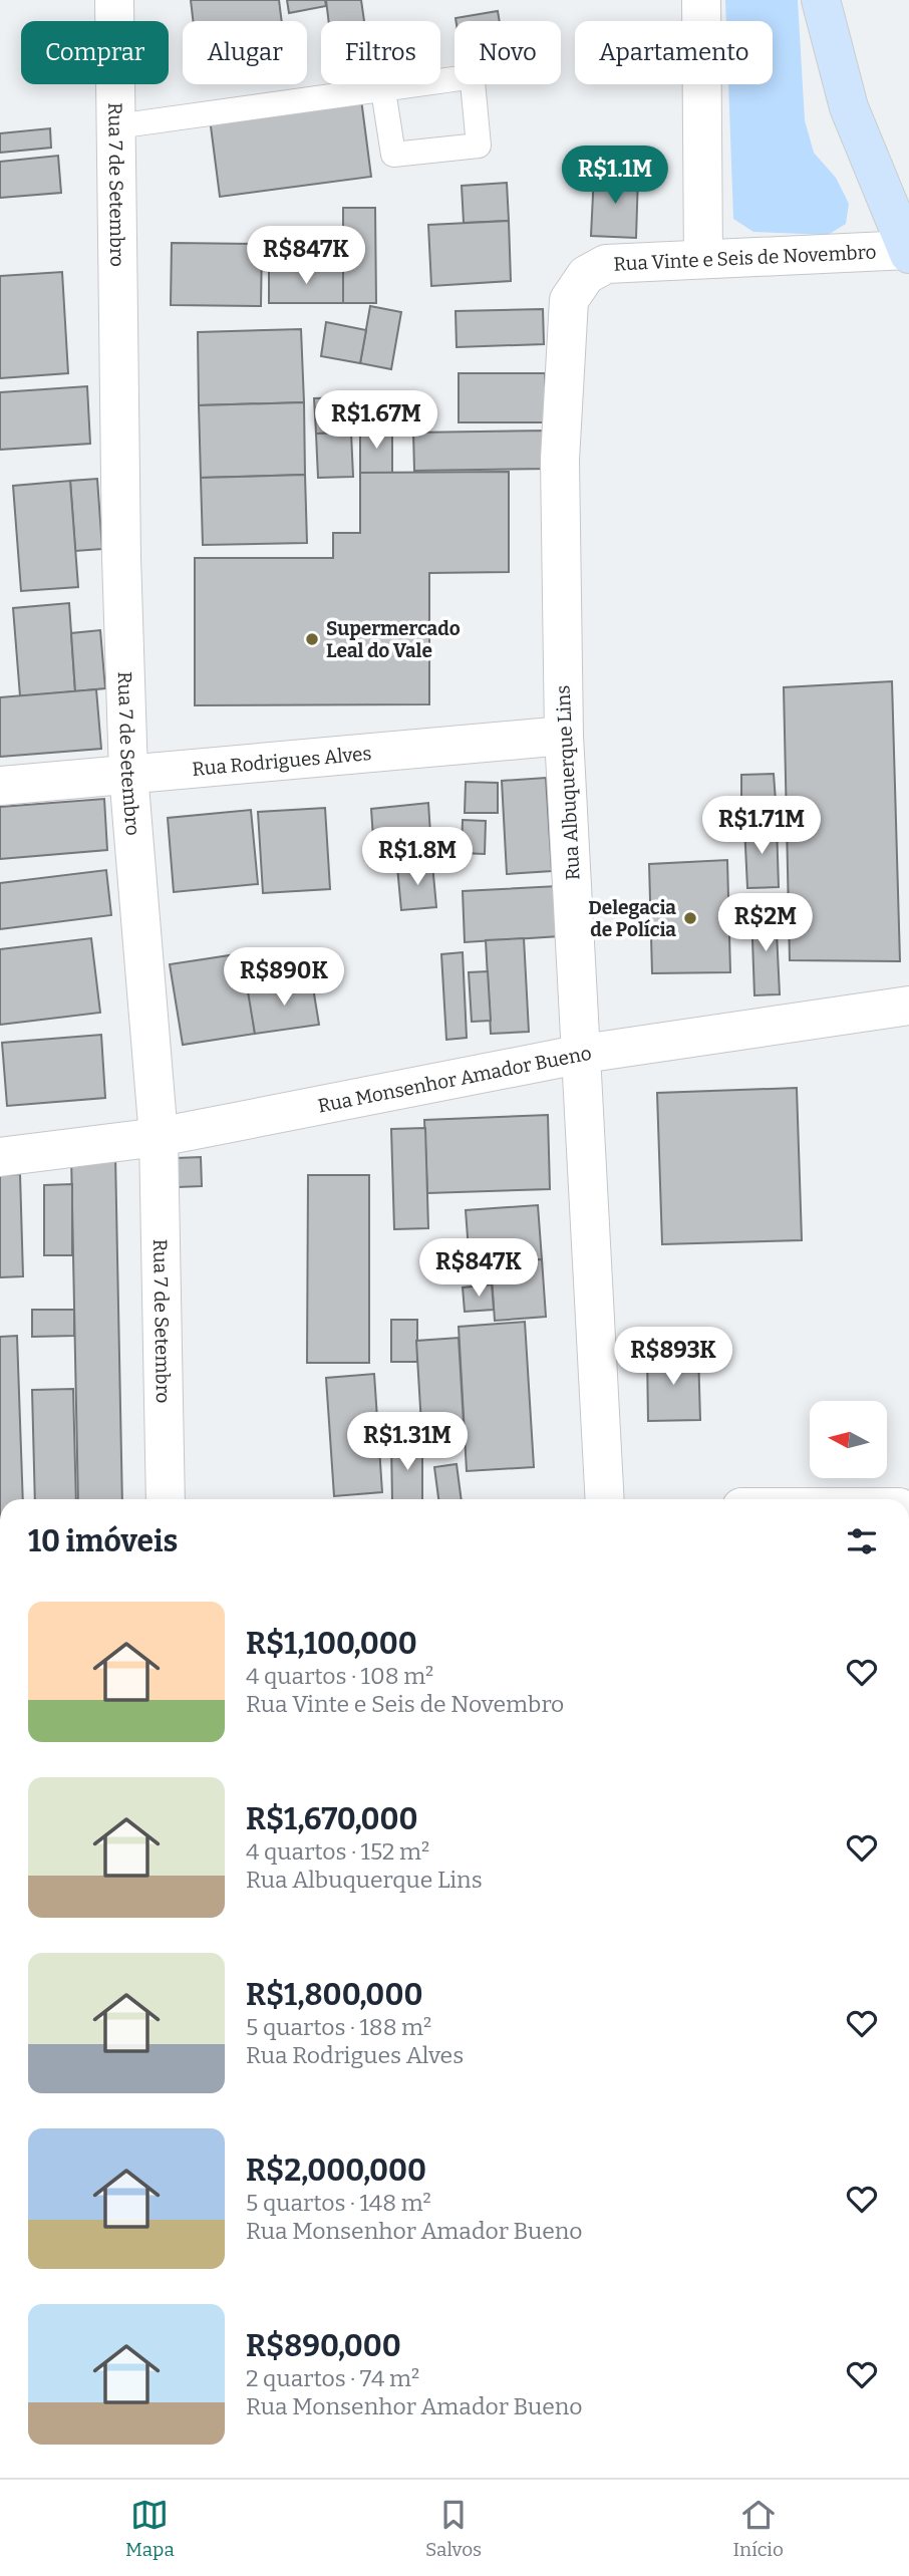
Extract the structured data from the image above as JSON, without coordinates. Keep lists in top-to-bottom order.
{
  "streets": {
    "street": [
      "Rua 7 de Setembro",
      "Rua Vinte e Seis de Novembro",
      "Rua Rodrigues Alves",
      "Rua Albuquerque Lins",
      "Rua Monsenhor Amador Bueno"
    ]
  },
  "crossings": [
    ["Rua 7 de Setembro", "Rua Rodrigues Alves"],
    ["Rua 7 de Setembro", "Rua Monsenhor Amador Bueno"],
    ["Rua Vinte e Seis de Novembro", "Rua Albuquerque Lins"],
    ["Rua Rodrigues Alves", "Rua Albuquerque Lins"],
    ["Rua Albuquerque Lins", "Rua Monsenhor Amador Bueno"]
  ],
  "places": ["Supermercado Leal do Vale", "Delegacia de Polícia"],
  "north": "left",
  "page": {
    "chip": [
      "Comprar",
      "Alugar",
      "Filtros",
      "Novo",
      "Apartamento"
    ],
    "price": [
      "R$1.1M",
      "R$847K",
      "R$1.67M",
      "R$1.71M",
      "R$1.8M",
      "R$2M",
      "R$890K",
      "R$847K",
      "R$893K",
      "R$1.31M"
    ],
    "heading": "10 imóveis",
    "list": [
      {
        "name": "R$1,100,000",
        "note": "4 quartos · 108 m² · Rua Vinte e Seis de Novembro"
      },
      {
        "name": "R$1,670,000",
        "note": "4 quartos · 152 m² · Rua Albuquerque Lins"
      },
      {
        "name": "R$1,800,000",
        "note": "5 quartos · 188 m² · Rua Rodrigues Alves"
      },
      {
        "name": "R$2,000,000",
        "note": "5 quartos · 148 m² · Rua Monsenhor Amador Bueno"
      },
      {
        "name": "R$890,000",
        "note": "2 quartos · 74 m² · Rua Monsenhor Amador Bueno"
      }
    ],
    "tabs": ["Mapa", "Salvos", "Início"]
  }
}
